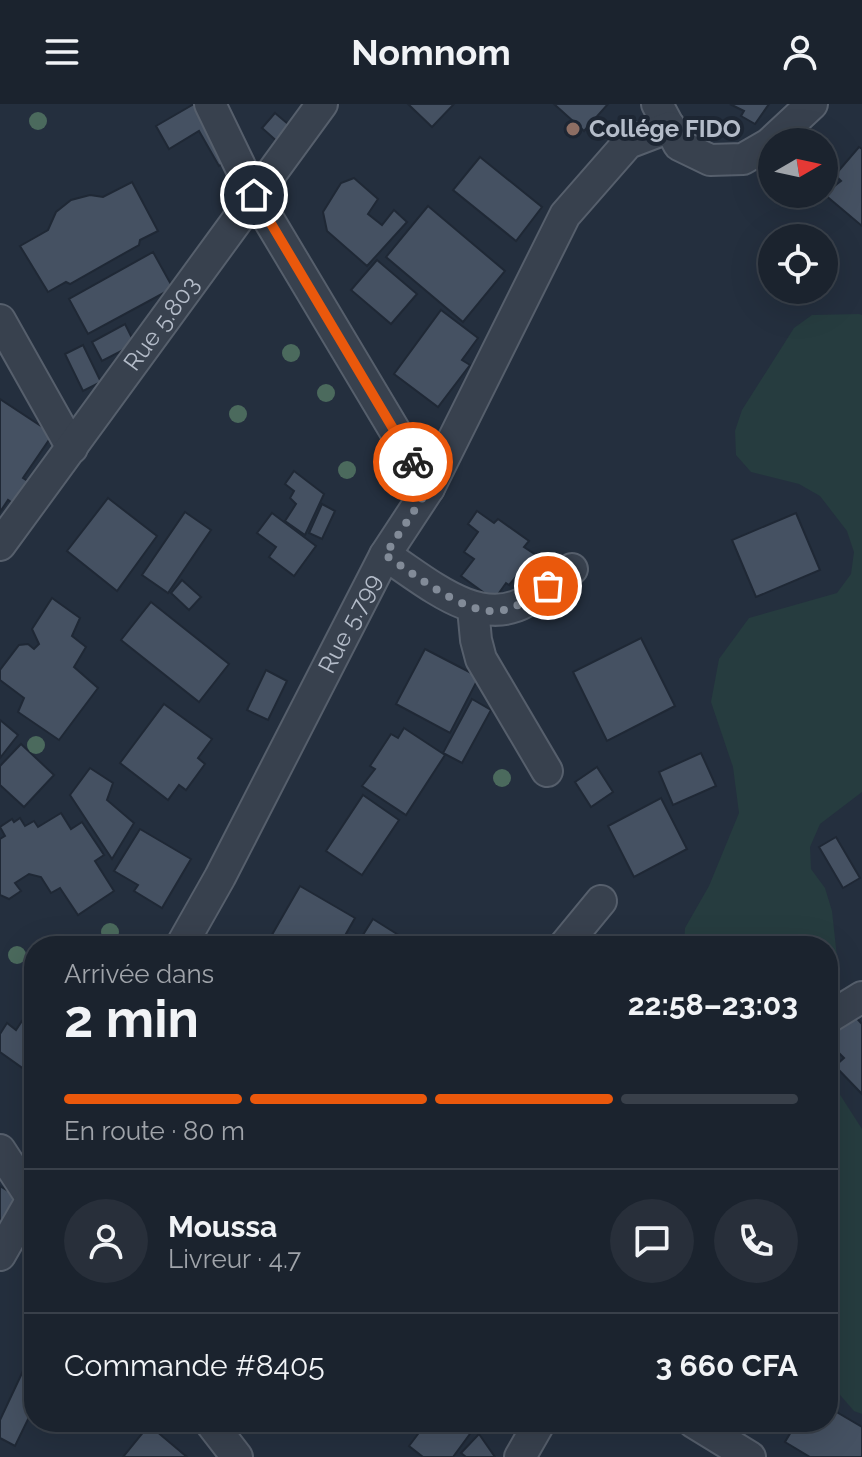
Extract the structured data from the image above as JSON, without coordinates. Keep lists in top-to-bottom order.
{
  "streets": {
    "street": ["Rue 5.803", "Rue 5.799"]
  },
  "places": ["Collége FIDO"],
  "north": "right",
  "page": {
    "header": "Nomnom",
    "heading": ["2 min", "Arrivée dans", "22:58–23:03"],
    "panel": [
      "Moussa",
      "Livreur · 4.7",
      "Commande #8405",
      "3 660 CFA"
    ],
    "bar": "En route · 80 m"
  }
}
